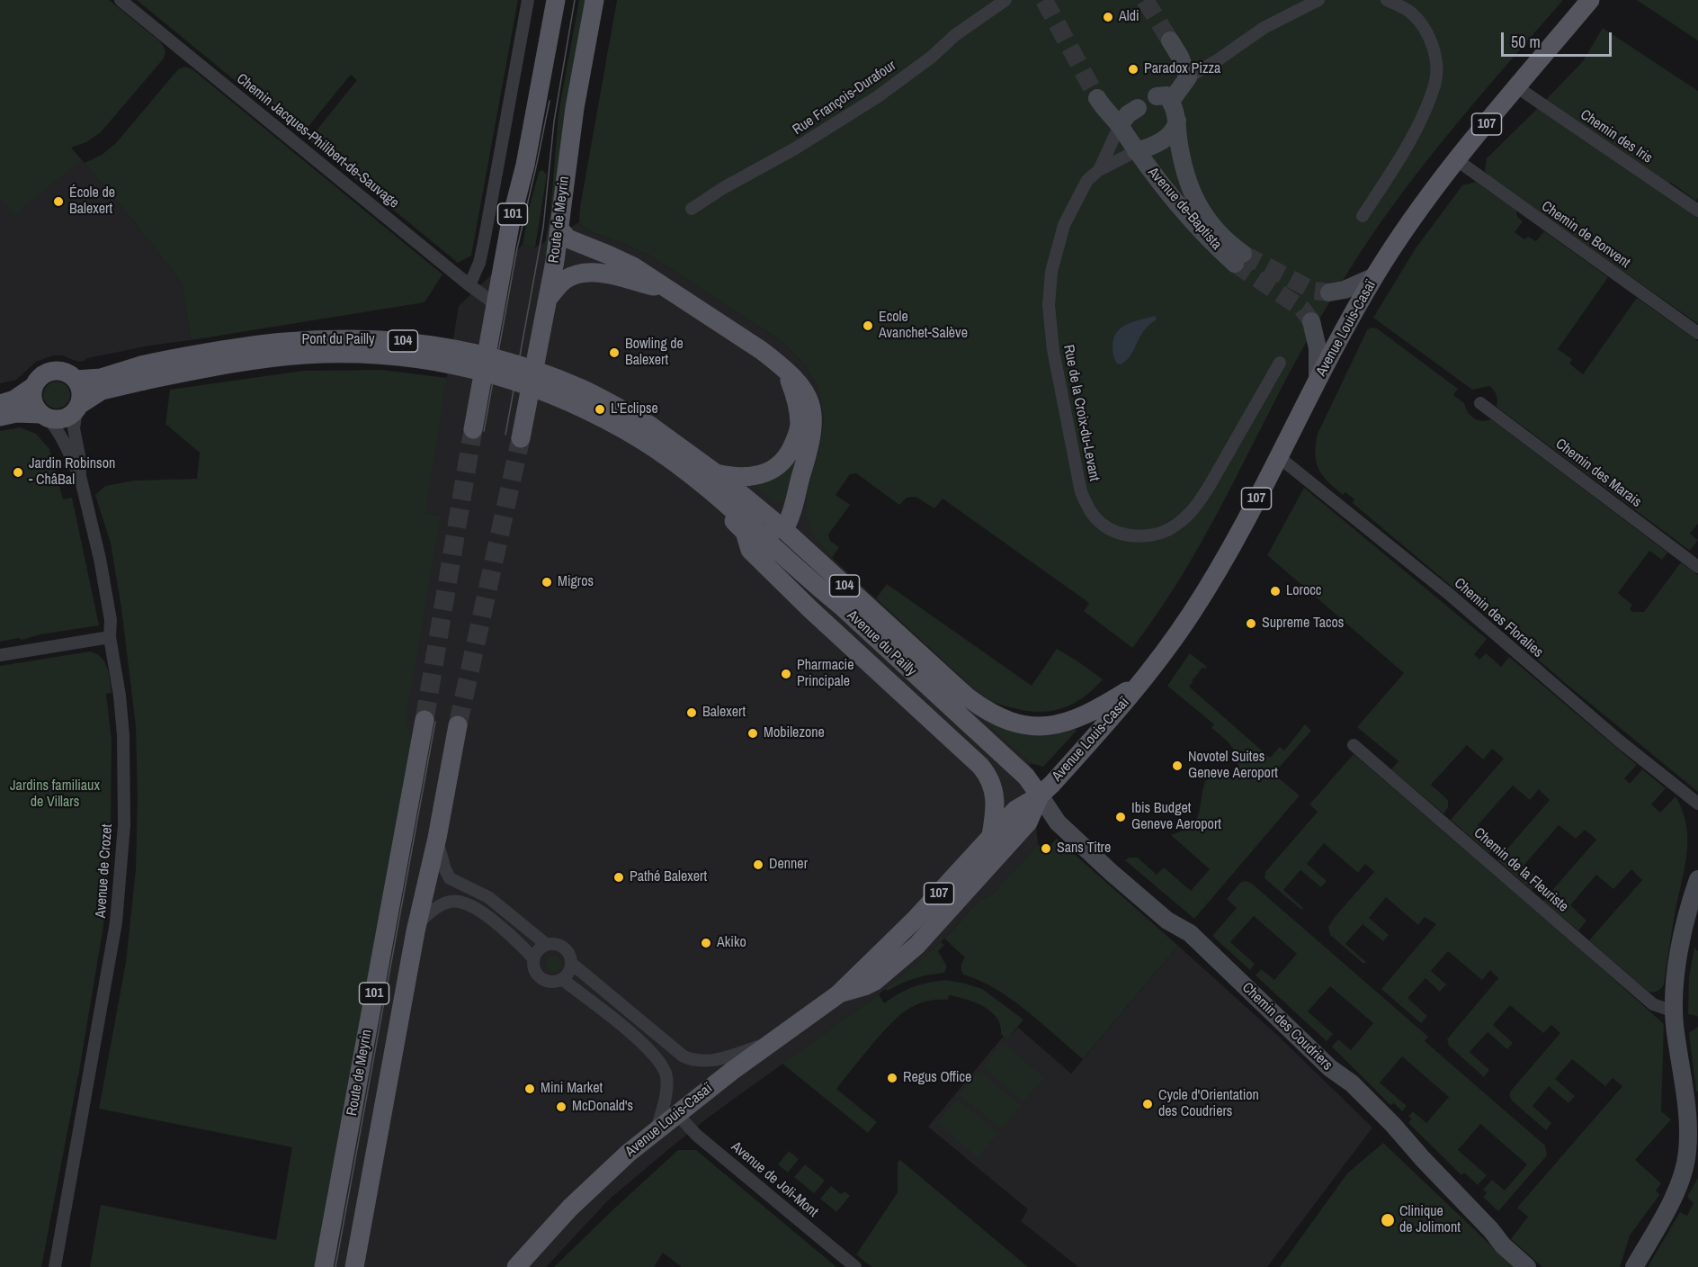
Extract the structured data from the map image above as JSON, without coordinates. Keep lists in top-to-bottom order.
{
  "streets": {
    "main road": [
      "107",
      "101",
      "Route de Meyrin",
      "Avenue Louis-Casaï",
      "Pont du Pailly",
      "104",
      "Avenue du Pailly"
    ],
    "street": [
      "Rue François-Durafour",
      "Chemin des Iris",
      "Chemin Jacques-Philibert-de-Sauvage",
      "Avenue de-Baptista",
      "Chemin de Bonvent",
      "Rue de la Croix-du-Levant",
      "Chemin des Marais",
      "Chemin des Floralies",
      "Chemin de la Fleuriste",
      "Avenue de Crozet",
      "Chemin des Coudriers",
      "Avenue de Joli-Mont"
    ]
  },
  "crossings": [
    ["Chemin des Iris", "Avenue Louis-Casaï"],
    ["Chemin Jacques-Philibert-de-Sauvage", "101"],
    ["Avenue de-Baptista", "Rue de la Croix-du-Levant"],
    ["Chemin de Bonvent", "Avenue Louis-Casaï"],
    ["Avenue Louis-Casaï", "104"],
    ["Avenue Louis-Casaï", "Chemin des Floralies"],
    ["Avenue Louis-Casaï", "Avenue du Pailly"],
    ["Avenue Louis-Casaï", "Chemin des Coudriers"],
    ["Avenue Louis-Casaï", "Avenue de Joli-Mont"],
    ["Pont du Pailly", "104"],
    ["Pont du Pailly", "Avenue du Pailly"],
    ["104", "Avenue du Pailly"],
    ["104", "Avenue de Crozet"],
    ["Avenue du Pailly", "Chemin des Coudriers"]
  ],
  "parks": ["Jardins familiaux de Villars"],
  "places": [
    "Aldi",
    "Paradox Pizza",
    "École de Balexert",
    "Ecole Avanchet-Salève",
    "Bowling de Balexert",
    "L'Eclipse",
    "Jardin Robinson - ChâBal",
    "Migros",
    "Lorocc",
    "Supreme Tacos",
    "Pharmacie Principale",
    "Balexert",
    "Mobilezone",
    "Novotel Suites Geneve Aeroport",
    "Ibis Budget Geneve Aeroport",
    "Sans Titre",
    "Denner",
    "Pathé Balexert",
    "Akiko",
    "Regus Office",
    "Mini Market",
    "Cycle d'Orientation des Coudriers",
    "McDonald's",
    "Clinique de Jolimont"
  ],
  "scale_bar": "50 m"
}
